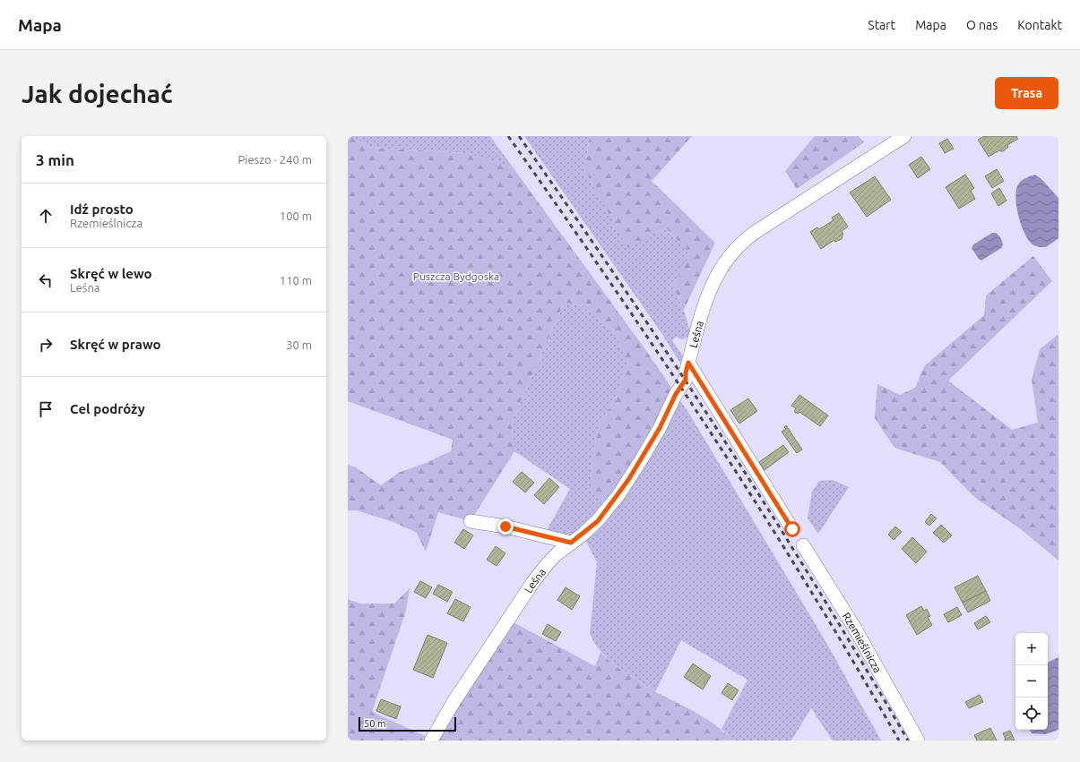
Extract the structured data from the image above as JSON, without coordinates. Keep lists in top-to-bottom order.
{
  "streets": {
    "street": ["Leśna", "Rzemieślnicza"]
  },
  "parks": ["Puszcza Bydgoska"],
  "scale_bar": "50 m",
  "page": {
    "header": "Mapa",
    "nav": [
      "Start",
      "Mapa",
      "O nas",
      "Kontakt"
    ],
    "buttons": "Trasa",
    "title": "Jak dojechać",
    "heading": ["3 min", "Pieszo · 240 m"],
    "list": [
      ["Idź prosto", "Rzemieślnicza", "100 m"],
      ["Skręć w lewo", "Leśna", "110 m"],
      ["Skręć w prawo", "30 m"],
      "Cel podróży"
    ],
    "map_buttons": ["+", "−"],
    "scale": "50 m"
  }
}
